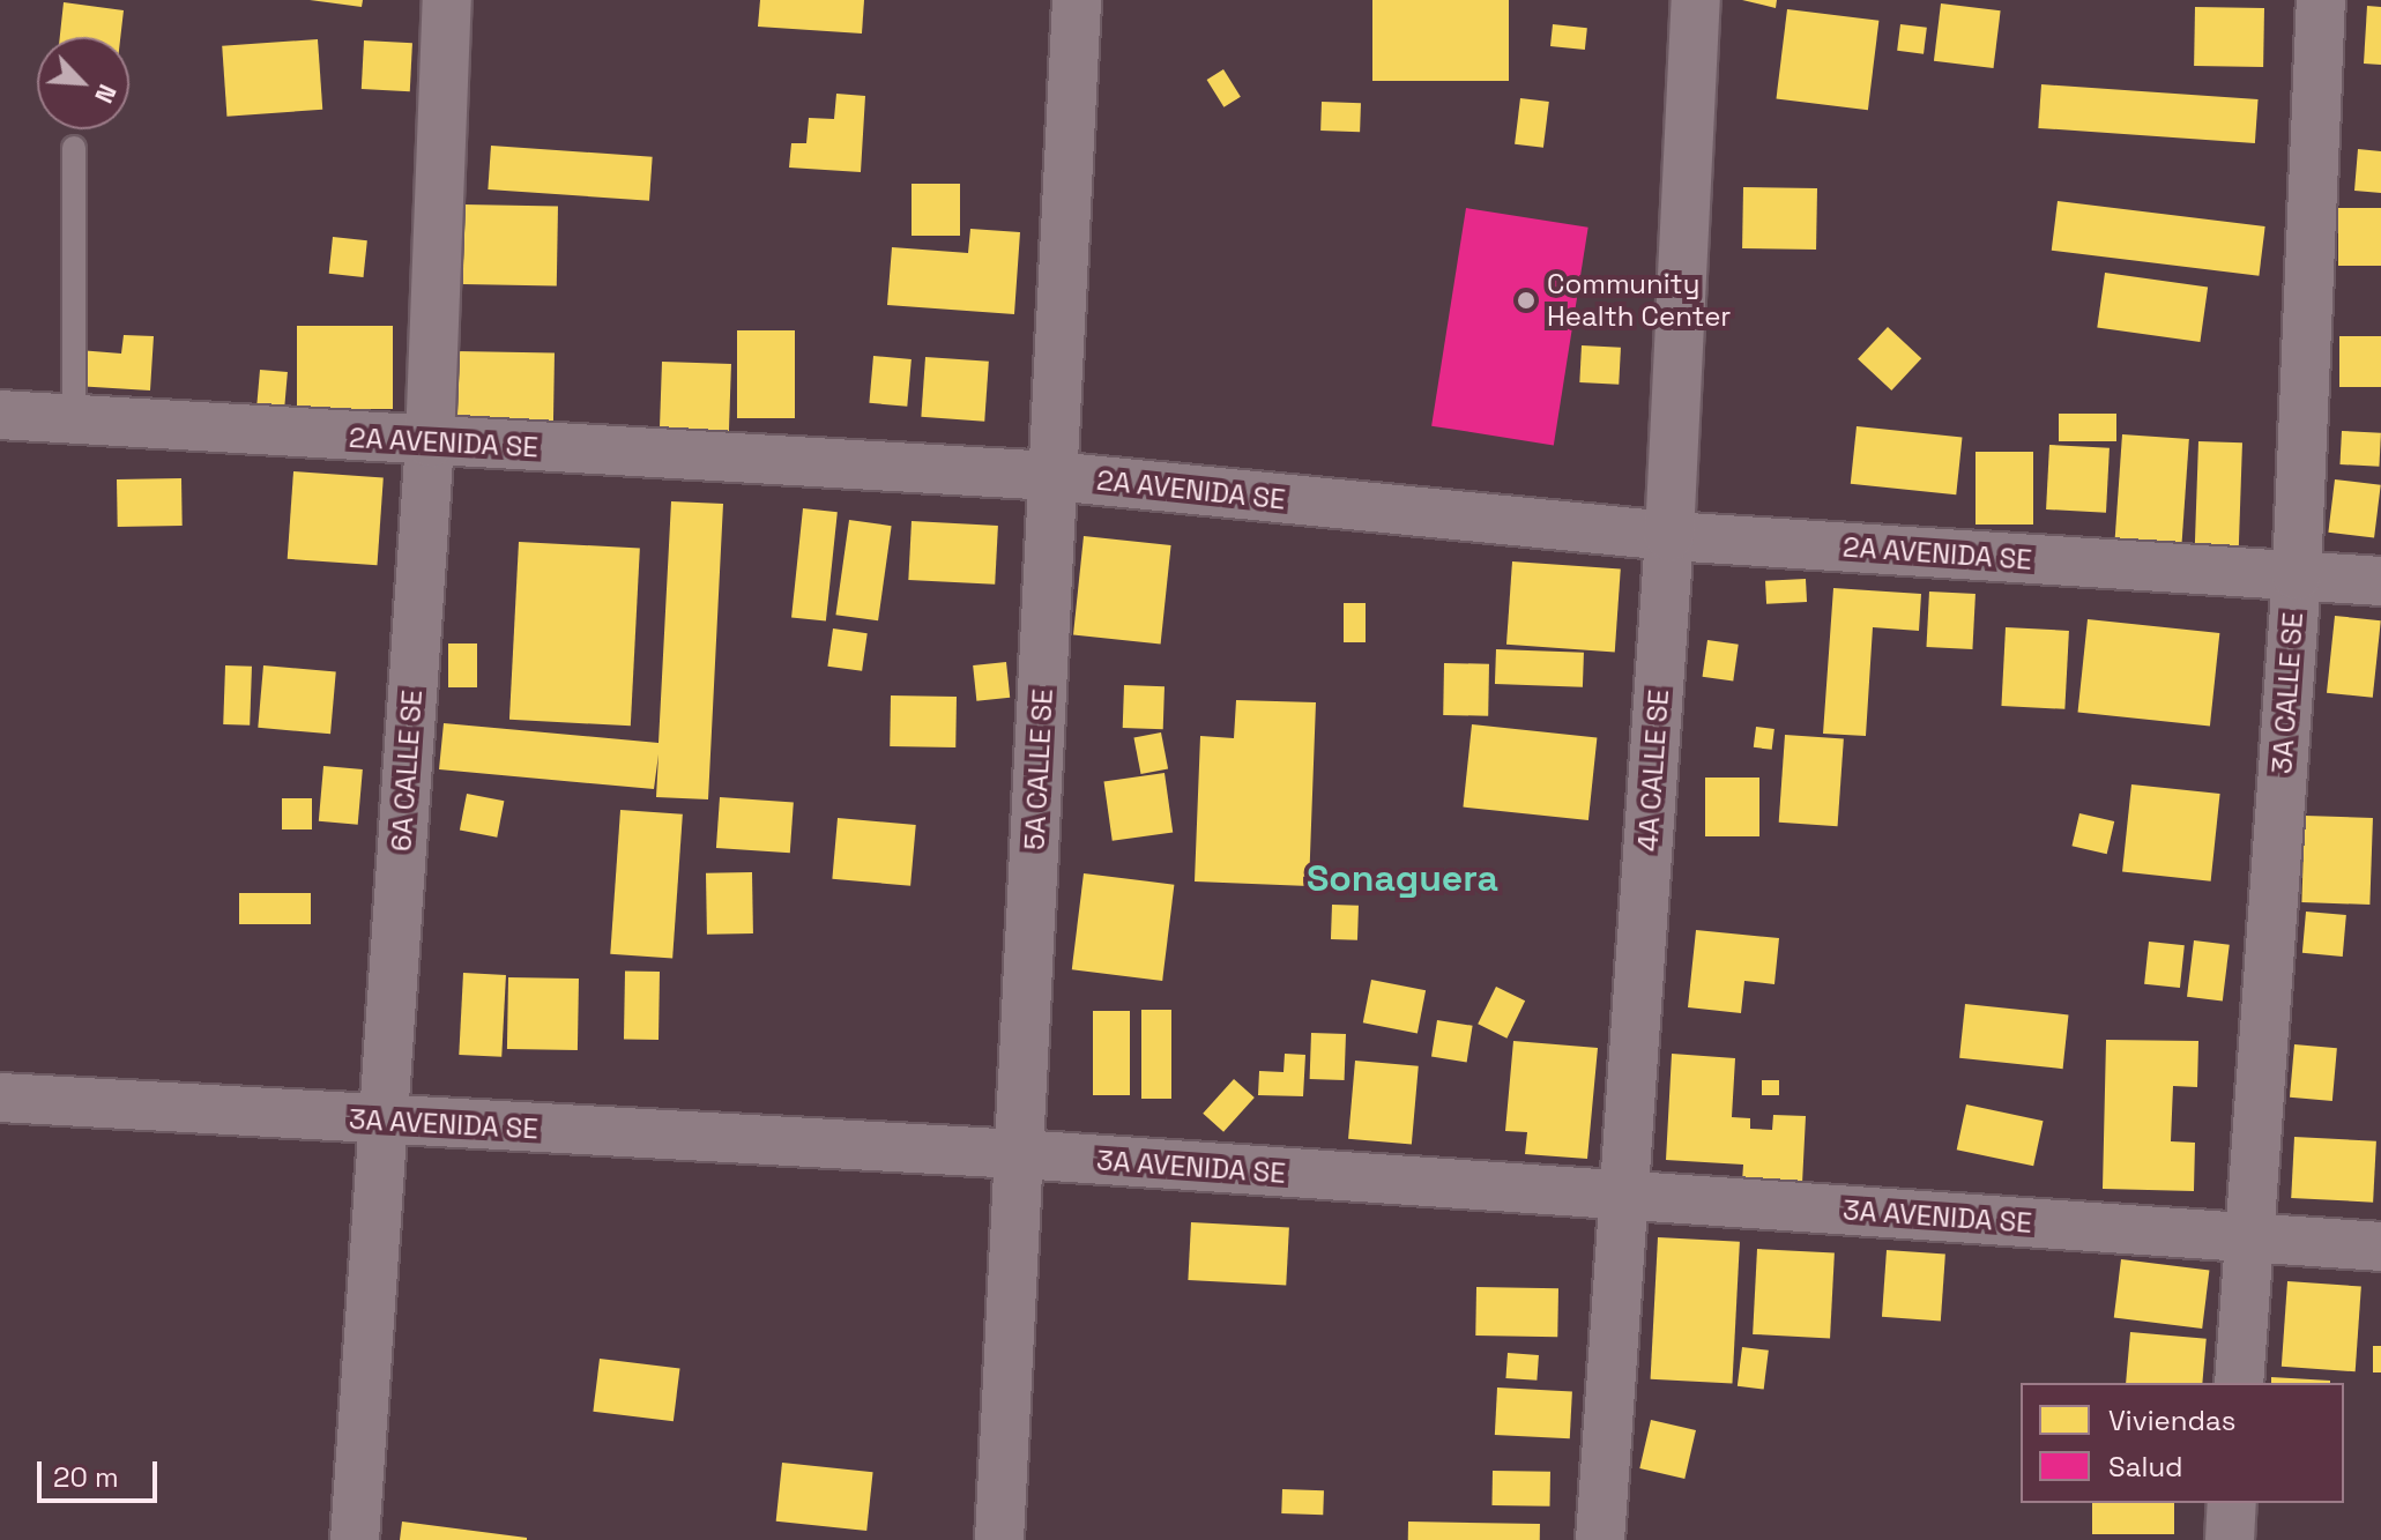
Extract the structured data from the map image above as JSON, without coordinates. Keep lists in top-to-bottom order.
{
  "streets": {
    "street": [
      "2A AVENIDA SE",
      "3A CALLE SE",
      "5A CALLE SE",
      "6A CALLE SE",
      "4A CALLE SE",
      "3A AVENIDA SE"
    ]
  },
  "crossings": [
    ["2A AVENIDA SE", "3A CALLE SE"],
    ["2A AVENIDA SE", "5A CALLE SE"],
    ["2A AVENIDA SE", "6A CALLE SE"],
    ["2A AVENIDA SE", "4A CALLE SE"],
    ["3A CALLE SE", "3A AVENIDA SE"],
    ["5A CALLE SE", "3A AVENIDA SE"],
    ["6A CALLE SE", "3A AVENIDA SE"],
    ["4A CALLE SE", "3A AVENIDA SE"]
  ],
  "districts": ["Sonaguera"],
  "places": ["Community Health Center"],
  "legend": ["Viviendas", "Salud"],
  "scale_bar": "20 m",
  "north": "bottom right"
}
